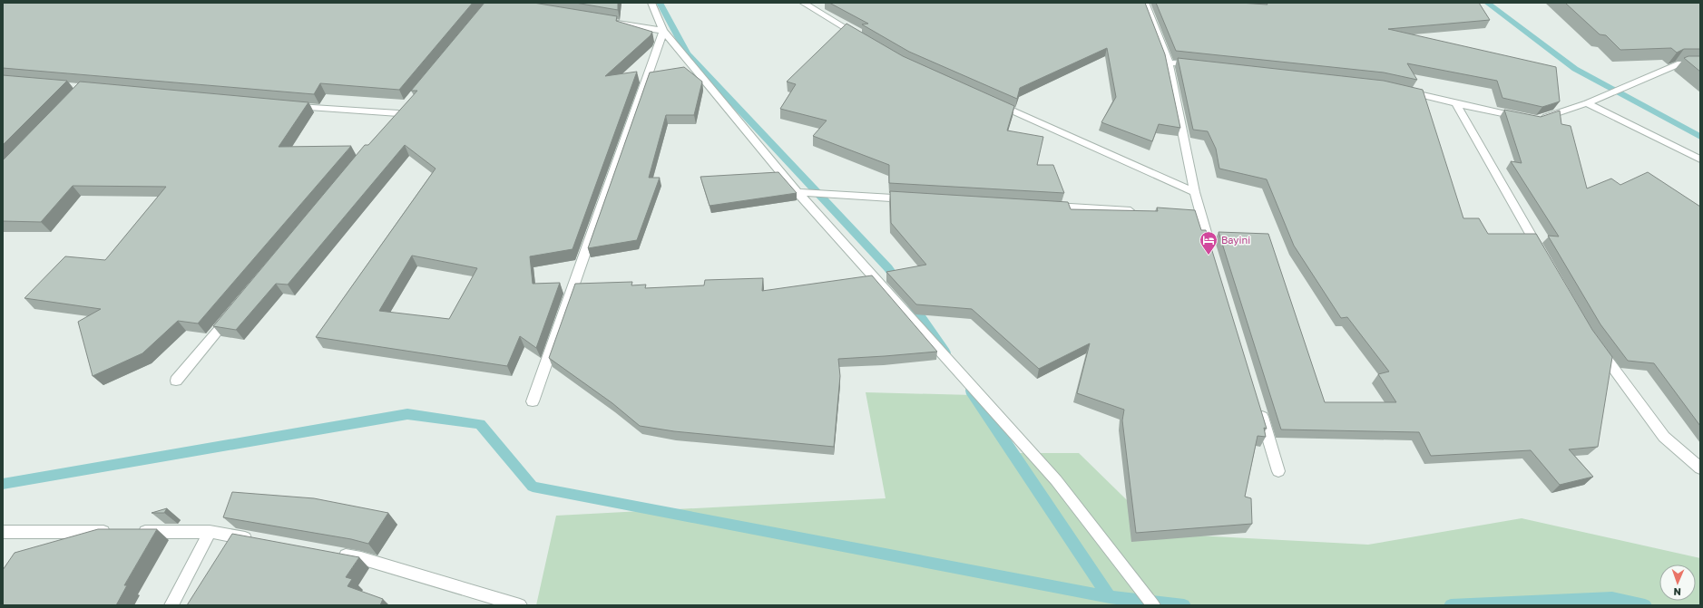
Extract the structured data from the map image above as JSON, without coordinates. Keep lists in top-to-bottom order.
{
  "places": {
    "hotel": ["Bayini"]
  },
  "north": "bottom"
}
